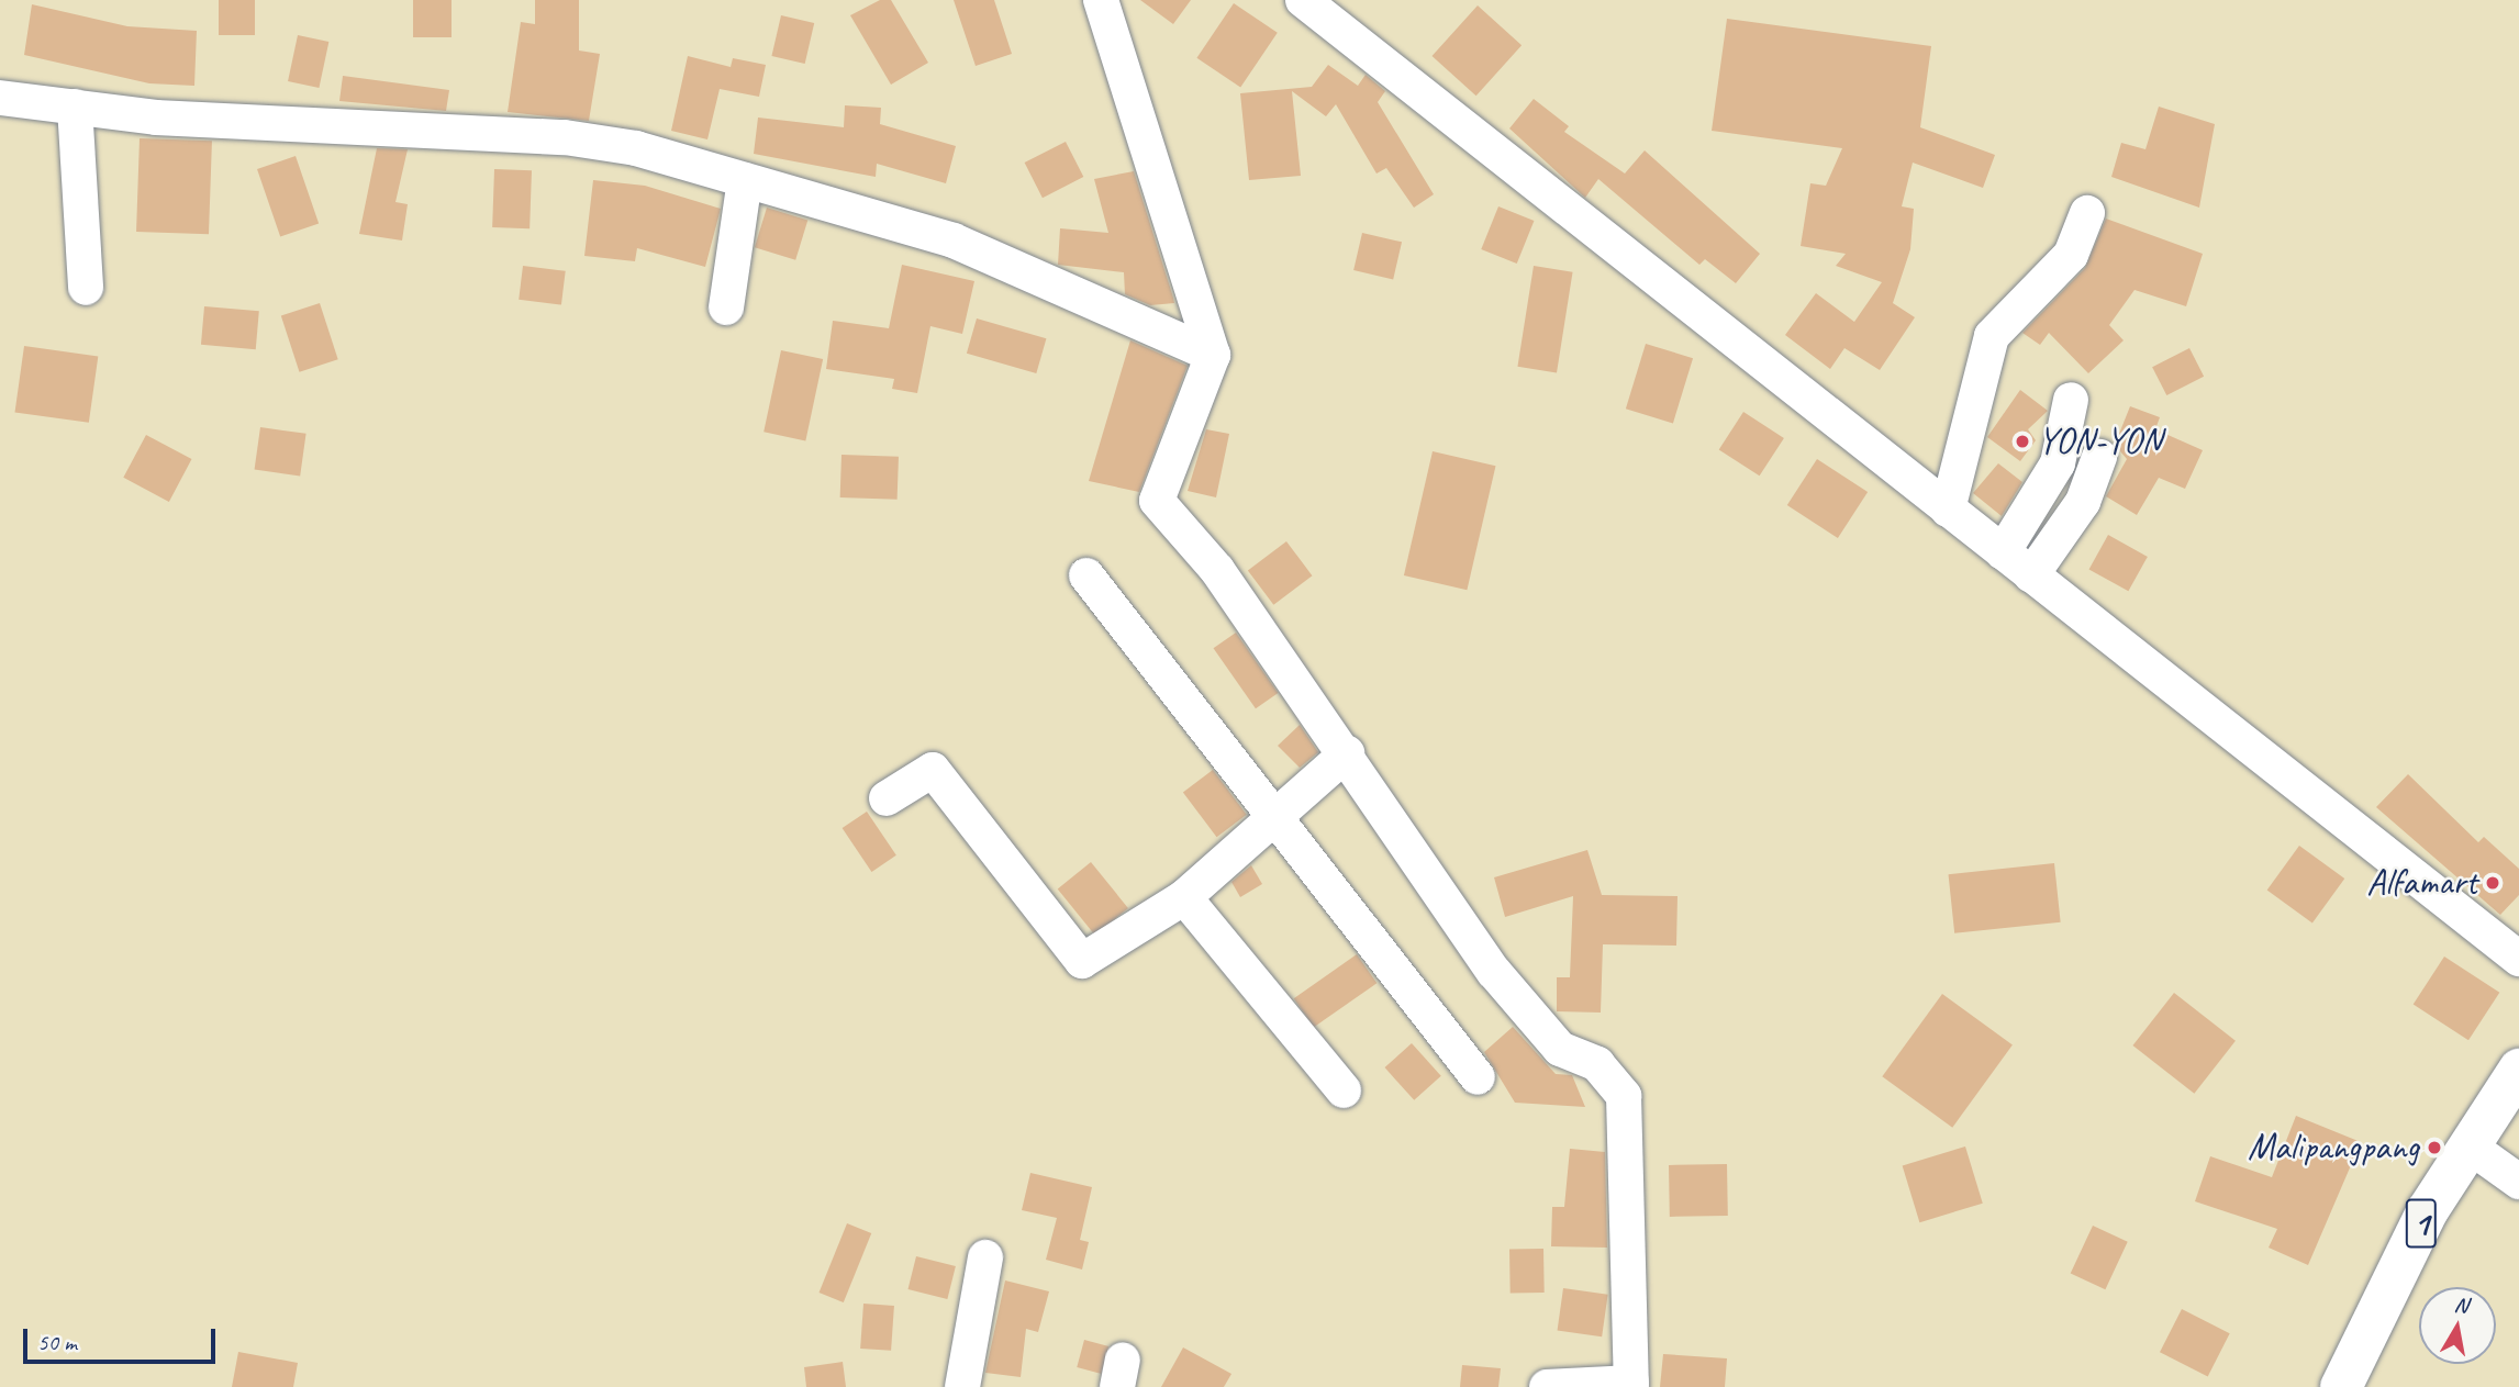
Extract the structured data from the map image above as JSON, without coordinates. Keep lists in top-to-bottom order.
{
  "streets": {
    "highway": ["1"]
  },
  "places": ["YON-YON", "Alfamart", "Malipangpang"],
  "scale_bar": "50 m",
  "north": "top"
}
